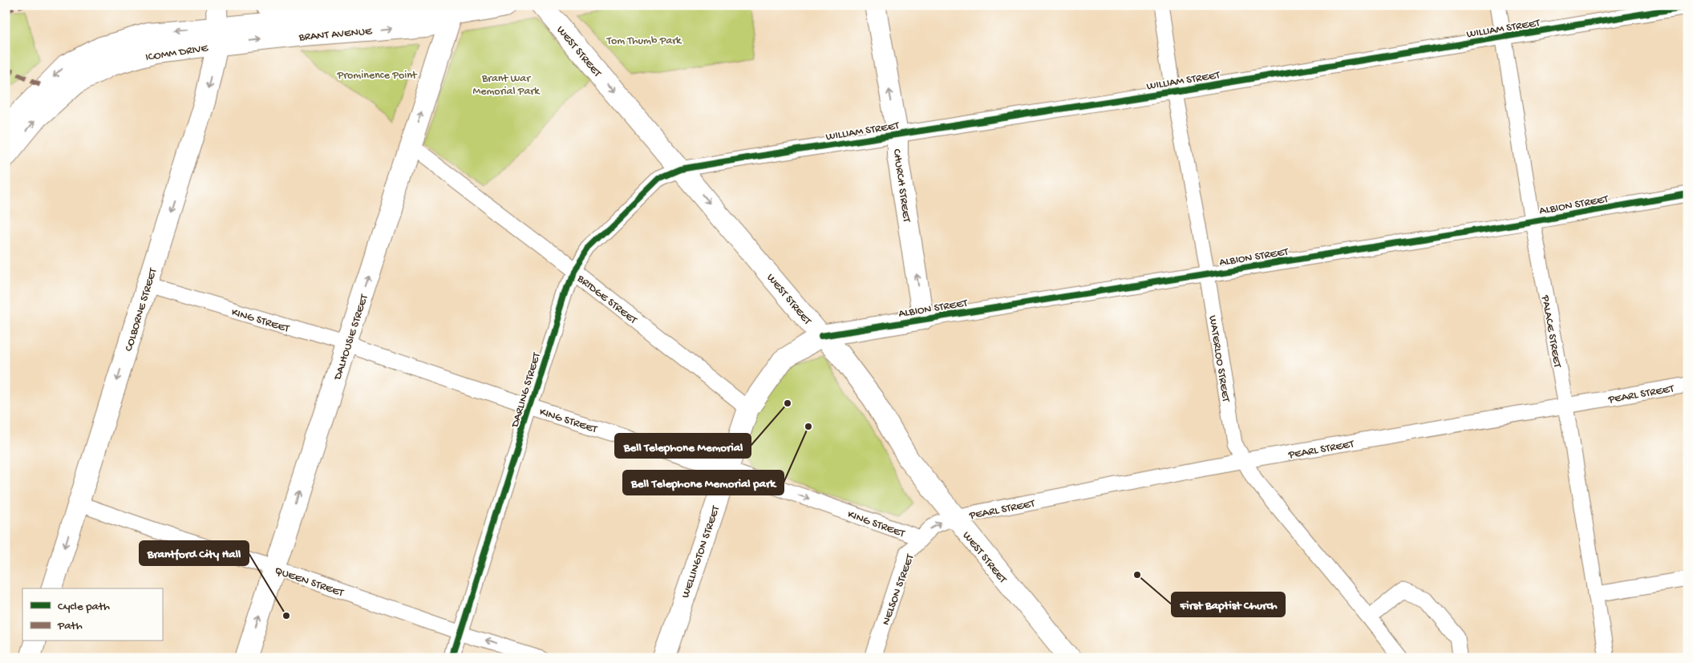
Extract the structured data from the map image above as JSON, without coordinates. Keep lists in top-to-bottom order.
{
  "streets": {
    "main road": [
      "BRANT AVENUE",
      "WEST STREET",
      "ICOMM DRIVE",
      "CHURCH STREET",
      "ALBION STREET",
      "COLBORNE STREET",
      "DALHOUSIE STREET",
      "WELLINGTON STREET"
    ],
    "street": [
      "WILLIAM STREET",
      "BRIDGE STREET",
      "KING STREET",
      "PALACE STREET",
      "WATERLOO STREET",
      "DARLING STREET",
      "PEARL STREET",
      "QUEEN STREET",
      "NELSON STREET"
    ]
  },
  "crossings": [
    ["WILLIAM STREET", "WEST STREET"],
    ["WILLIAM STREET", "CHURCH STREET"],
    ["WILLIAM STREET", "PALACE STREET"],
    ["WILLIAM STREET", "WATERLOO STREET"],
    ["WILLIAM STREET", "DARLING STREET"],
    ["BRANT AVENUE", "ICOMM DRIVE"],
    ["BRANT AVENUE", "COLBORNE STREET"],
    ["BRANT AVENUE", "DALHOUSIE STREET"],
    ["WEST STREET", "ALBION STREET"],
    ["WEST STREET", "DARLING STREET"],
    ["WEST STREET", "PEARL STREET"],
    ["WEST STREET", "WELLINGTON STREET"],
    ["WEST STREET", "NELSON STREET"],
    ["ICOMM DRIVE", "COLBORNE STREET"],
    ["CHURCH STREET", "ALBION STREET"],
    ["ALBION STREET", "PALACE STREET"],
    ["ALBION STREET", "WATERLOO STREET"],
    ["ALBION STREET", "WELLINGTON STREET"],
    ["BRIDGE STREET", "DALHOUSIE STREET"],
    ["BRIDGE STREET", "DARLING STREET"],
    ["BRIDGE STREET", "WELLINGTON STREET"],
    ["COLBORNE STREET", "KING STREET"],
    ["COLBORNE STREET", "QUEEN STREET"],
    ["KING STREET", "DALHOUSIE STREET"],
    ["KING STREET", "DARLING STREET"],
    ["KING STREET", "WELLINGTON STREET"],
    ["KING STREET", "NELSON STREET"],
    ["PALACE STREET", "PEARL STREET"],
    ["DALHOUSIE STREET", "QUEEN STREET"],
    ["WATERLOO STREET", "PEARL STREET"],
    ["DARLING STREET", "QUEEN STREET"],
    ["PEARL STREET", "NELSON STREET"]
  ],
  "one_way": [
    "WEST STREET",
    "CHURCH STREET",
    "COLBORNE STREET",
    "DALHOUSIE STREET"
  ],
  "parks": ["Tom Thumb Park", "Prominence Point", "Brant War Memorial Park"],
  "places": [
    "Bell Telephone Memorial",
    "Bell Telephone Memorial park",
    "First Baptist Church",
    "Brantford City Hall"
  ],
  "legend": ["Cycle path", "Path"]
}
